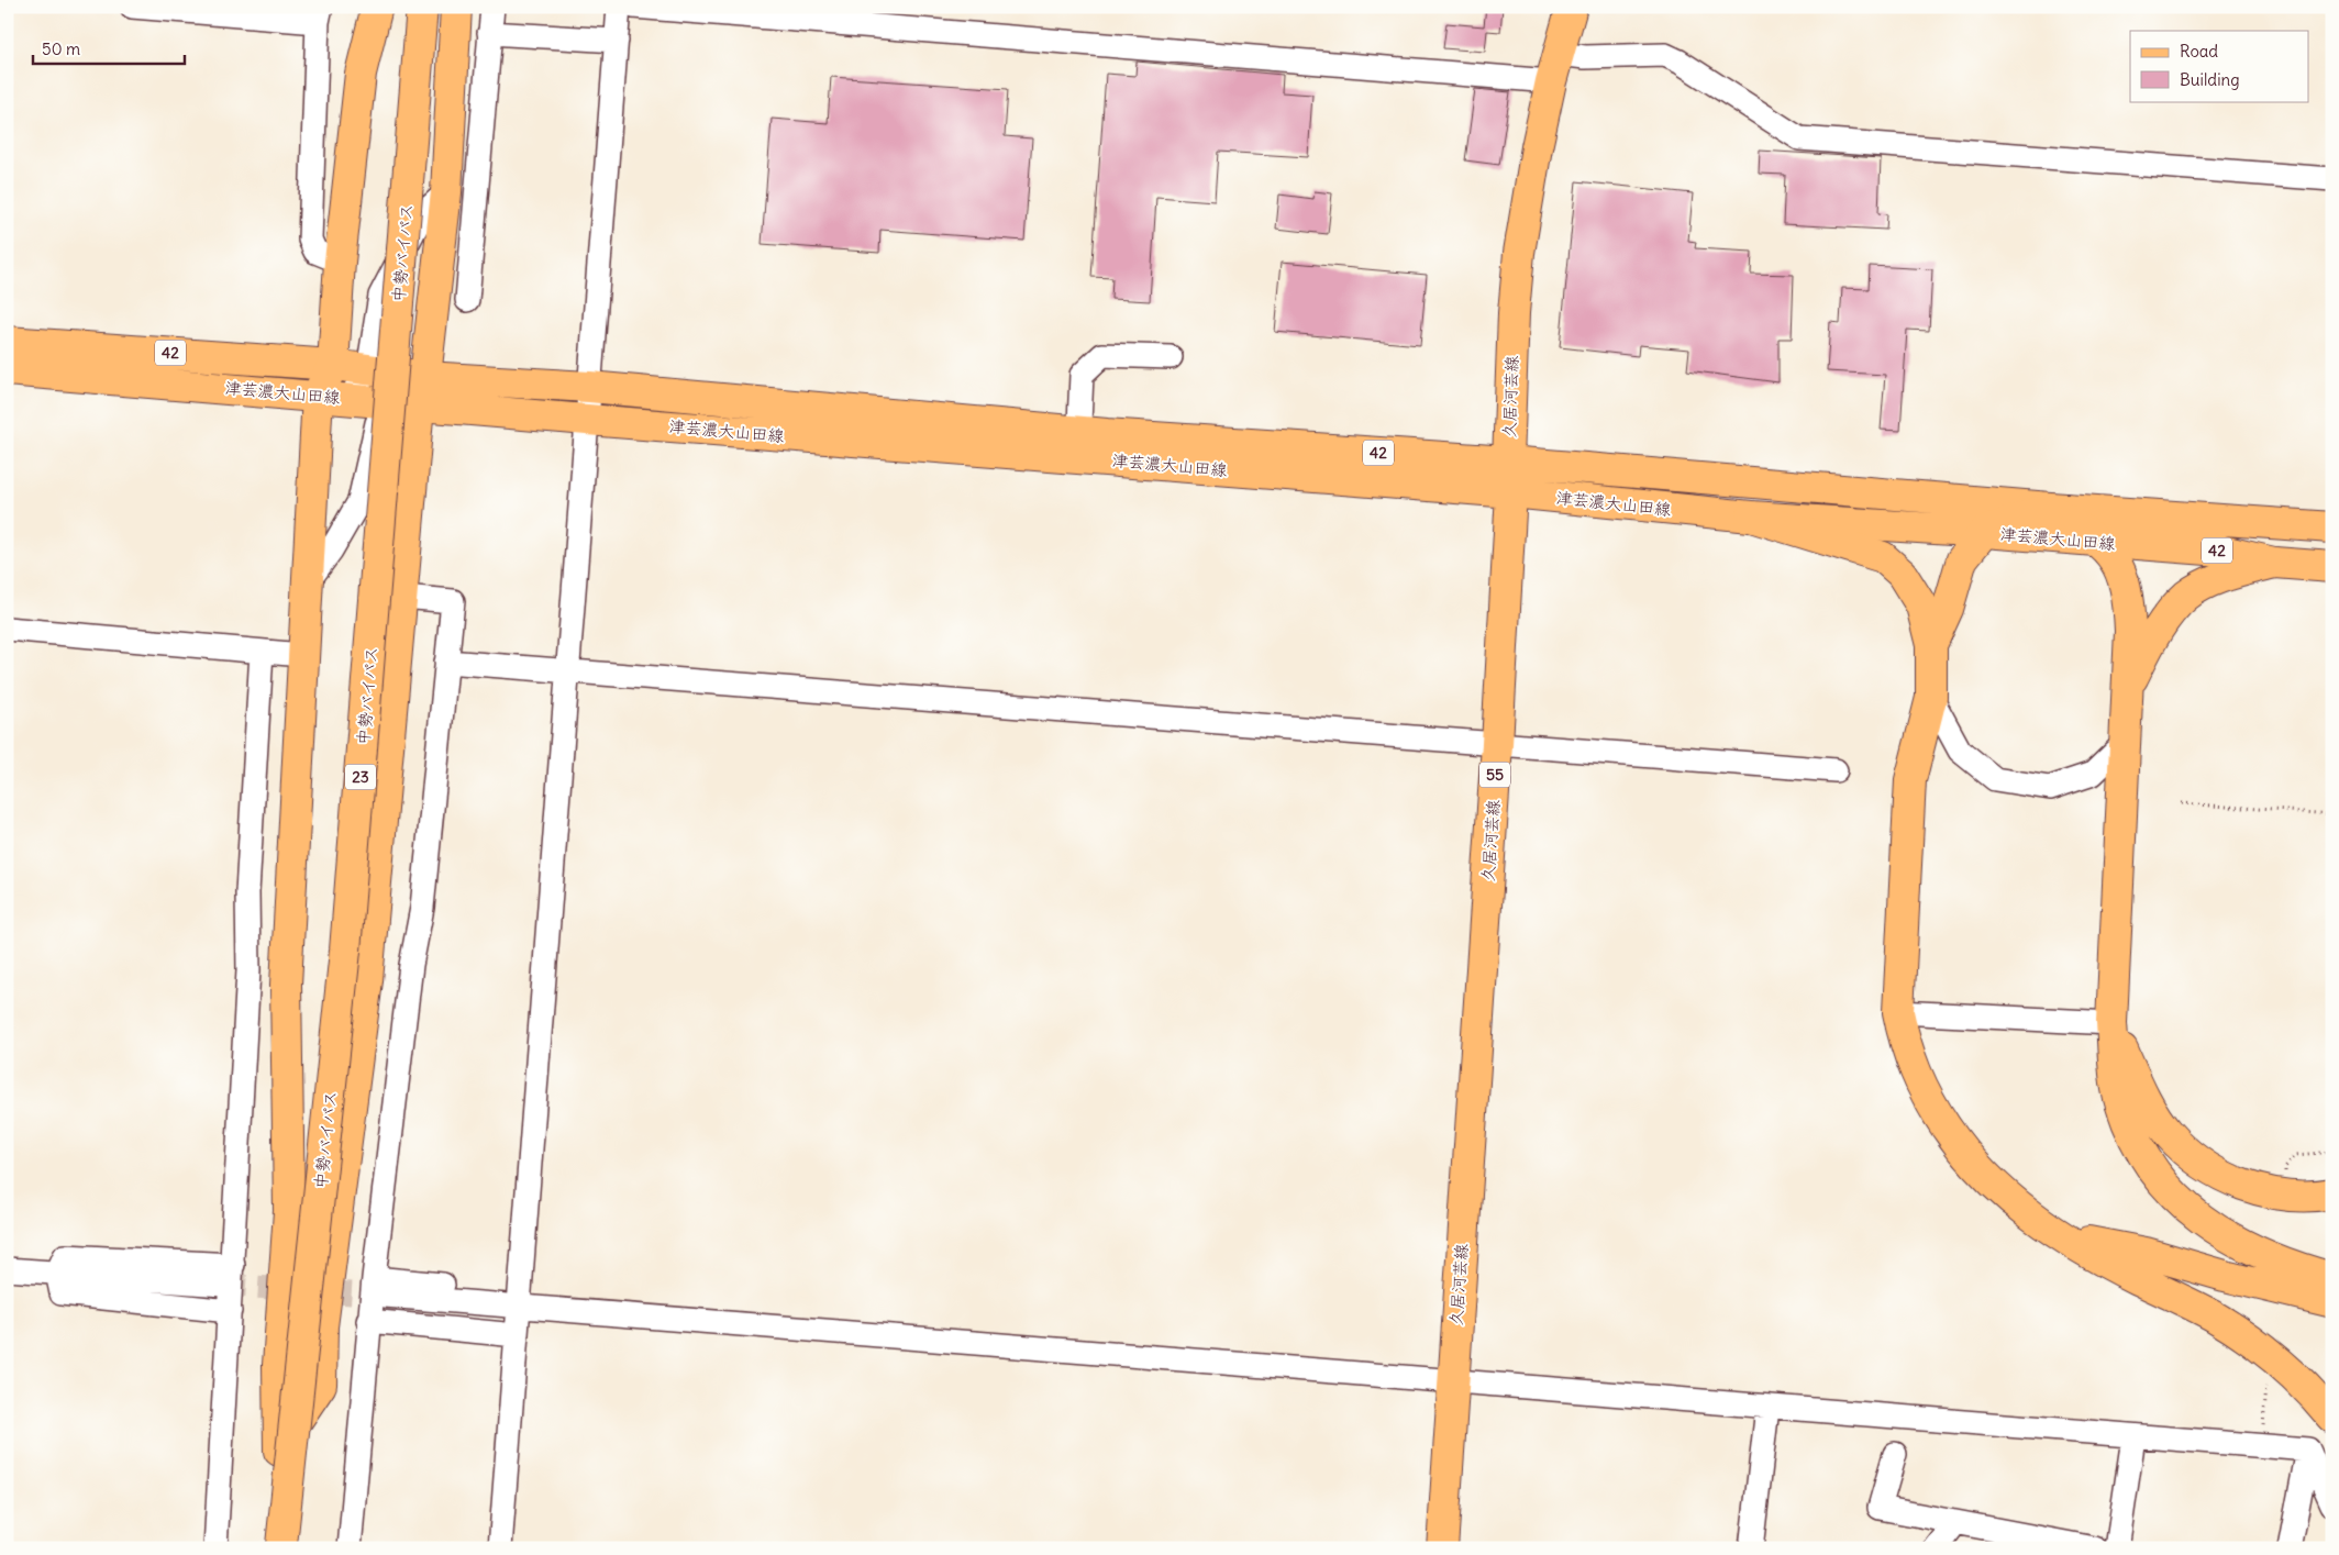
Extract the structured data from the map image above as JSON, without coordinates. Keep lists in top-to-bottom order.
{
  "streets": {
    "main road": [
      "中勢バイパス",
      "42",
      "津芸濃大山田線",
      "久居河芸線",
      "55",
      "23"
    ]
  },
  "crossings": [
    ["津芸濃大山田線", "久居河芸線"]
  ],
  "legend": ["Road", "Building"],
  "scale_bar": "50 m"
}
